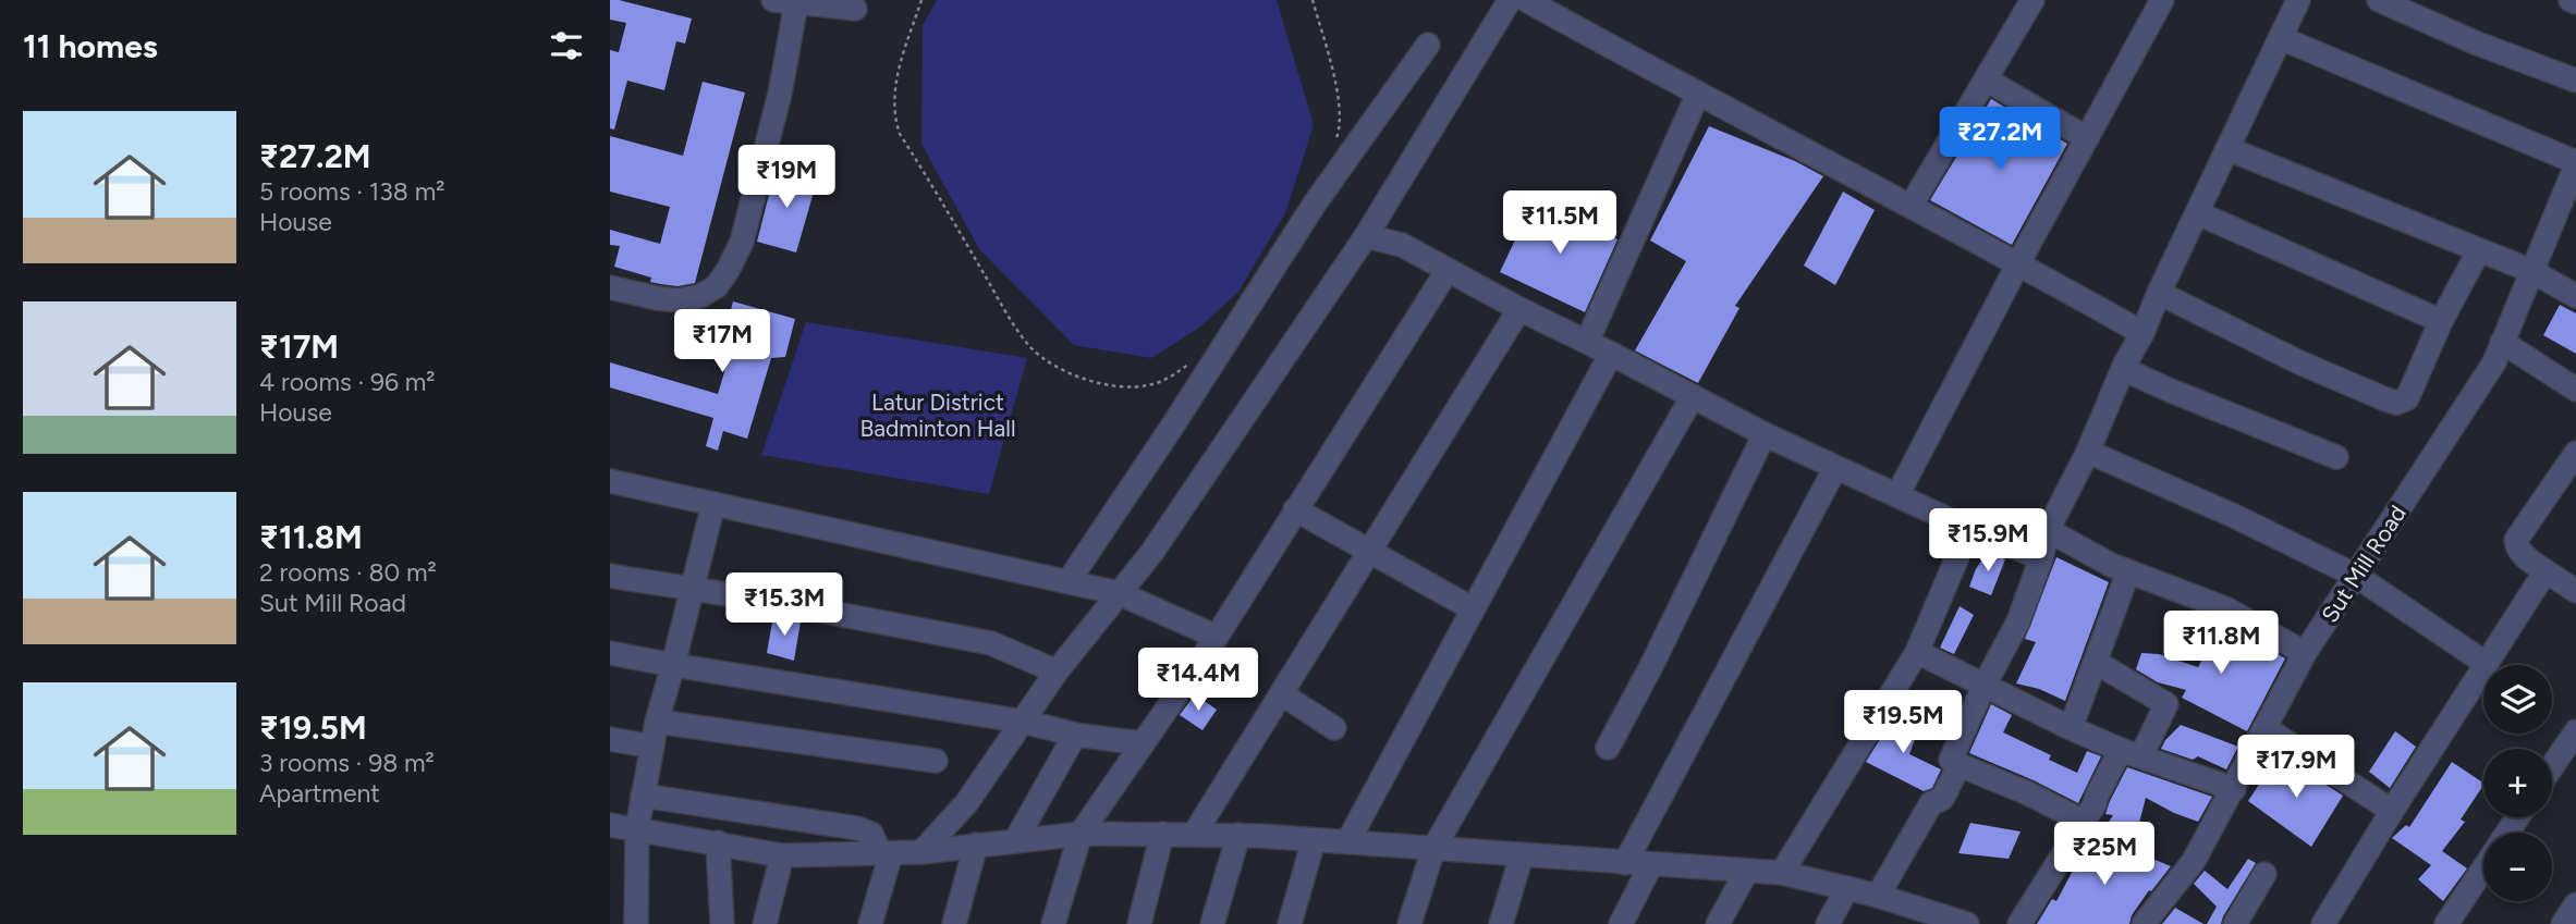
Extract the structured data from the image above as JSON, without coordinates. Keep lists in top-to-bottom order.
{
  "streets": {
    "street": ["Sut Mill Road"]
  },
  "parks": ["Latur District Badminton Hall"],
  "page": {
    "heading": "11 homes",
    "list": [
      {
        "name": "₹27.2M",
        "note": "5 rooms · 138 m² · House"
      },
      {
        "name": "₹17M",
        "note": "4 rooms · 96 m² · House"
      },
      {
        "name": "₹11.8M",
        "note": "2 rooms · 80 m² · Sut Mill Road"
      },
      {
        "name": "₹19.5M",
        "note": "3 rooms · 98 m² · Apartment"
      }
    ],
    "price": [
      "₹27.2M",
      "₹19M",
      "₹11.5M",
      "₹17M",
      "₹15.9M",
      "₹15.3M",
      "₹11.8M",
      "₹14.4M",
      "₹19.5M",
      "₹17.9M",
      "₹25M"
    ],
    "map_buttons": ["+", "−"]
  }
}
